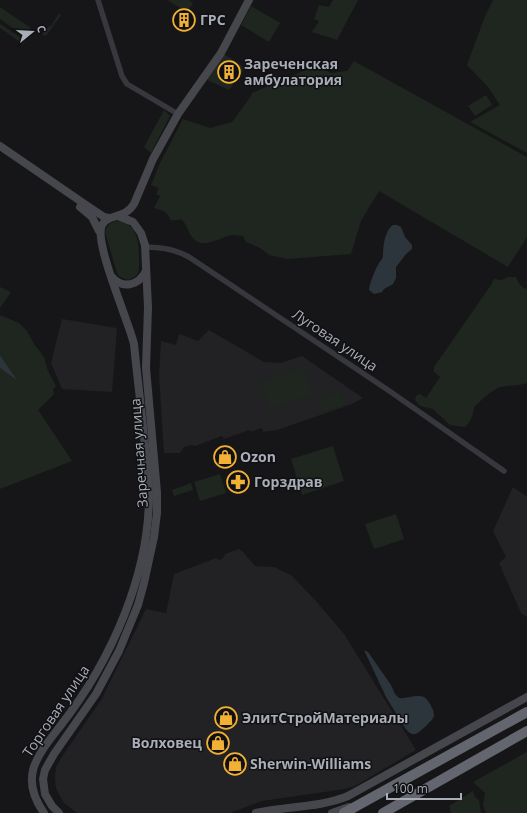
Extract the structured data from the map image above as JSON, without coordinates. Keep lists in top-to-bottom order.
{
  "streets": {
    "street": ["Луговая улица", "Заречная улица", "Торговая улица"]
  },
  "crossings": [
    ["Луговая улица", "Заречная улица"],
    ["Заречная улица", "Торговая улица"]
  ],
  "places": {
    "building": ["ГРС", "Зареченская амбулатория"],
    "shop": [
      "Ozon",
      "ЭлитСтройМатериалы",
      "Волховец",
      "Sherwin-Williams"
    ],
    "pharmacy": ["Горздрав"]
  },
  "scale_bar": "100 m",
  "north": "right"
}
